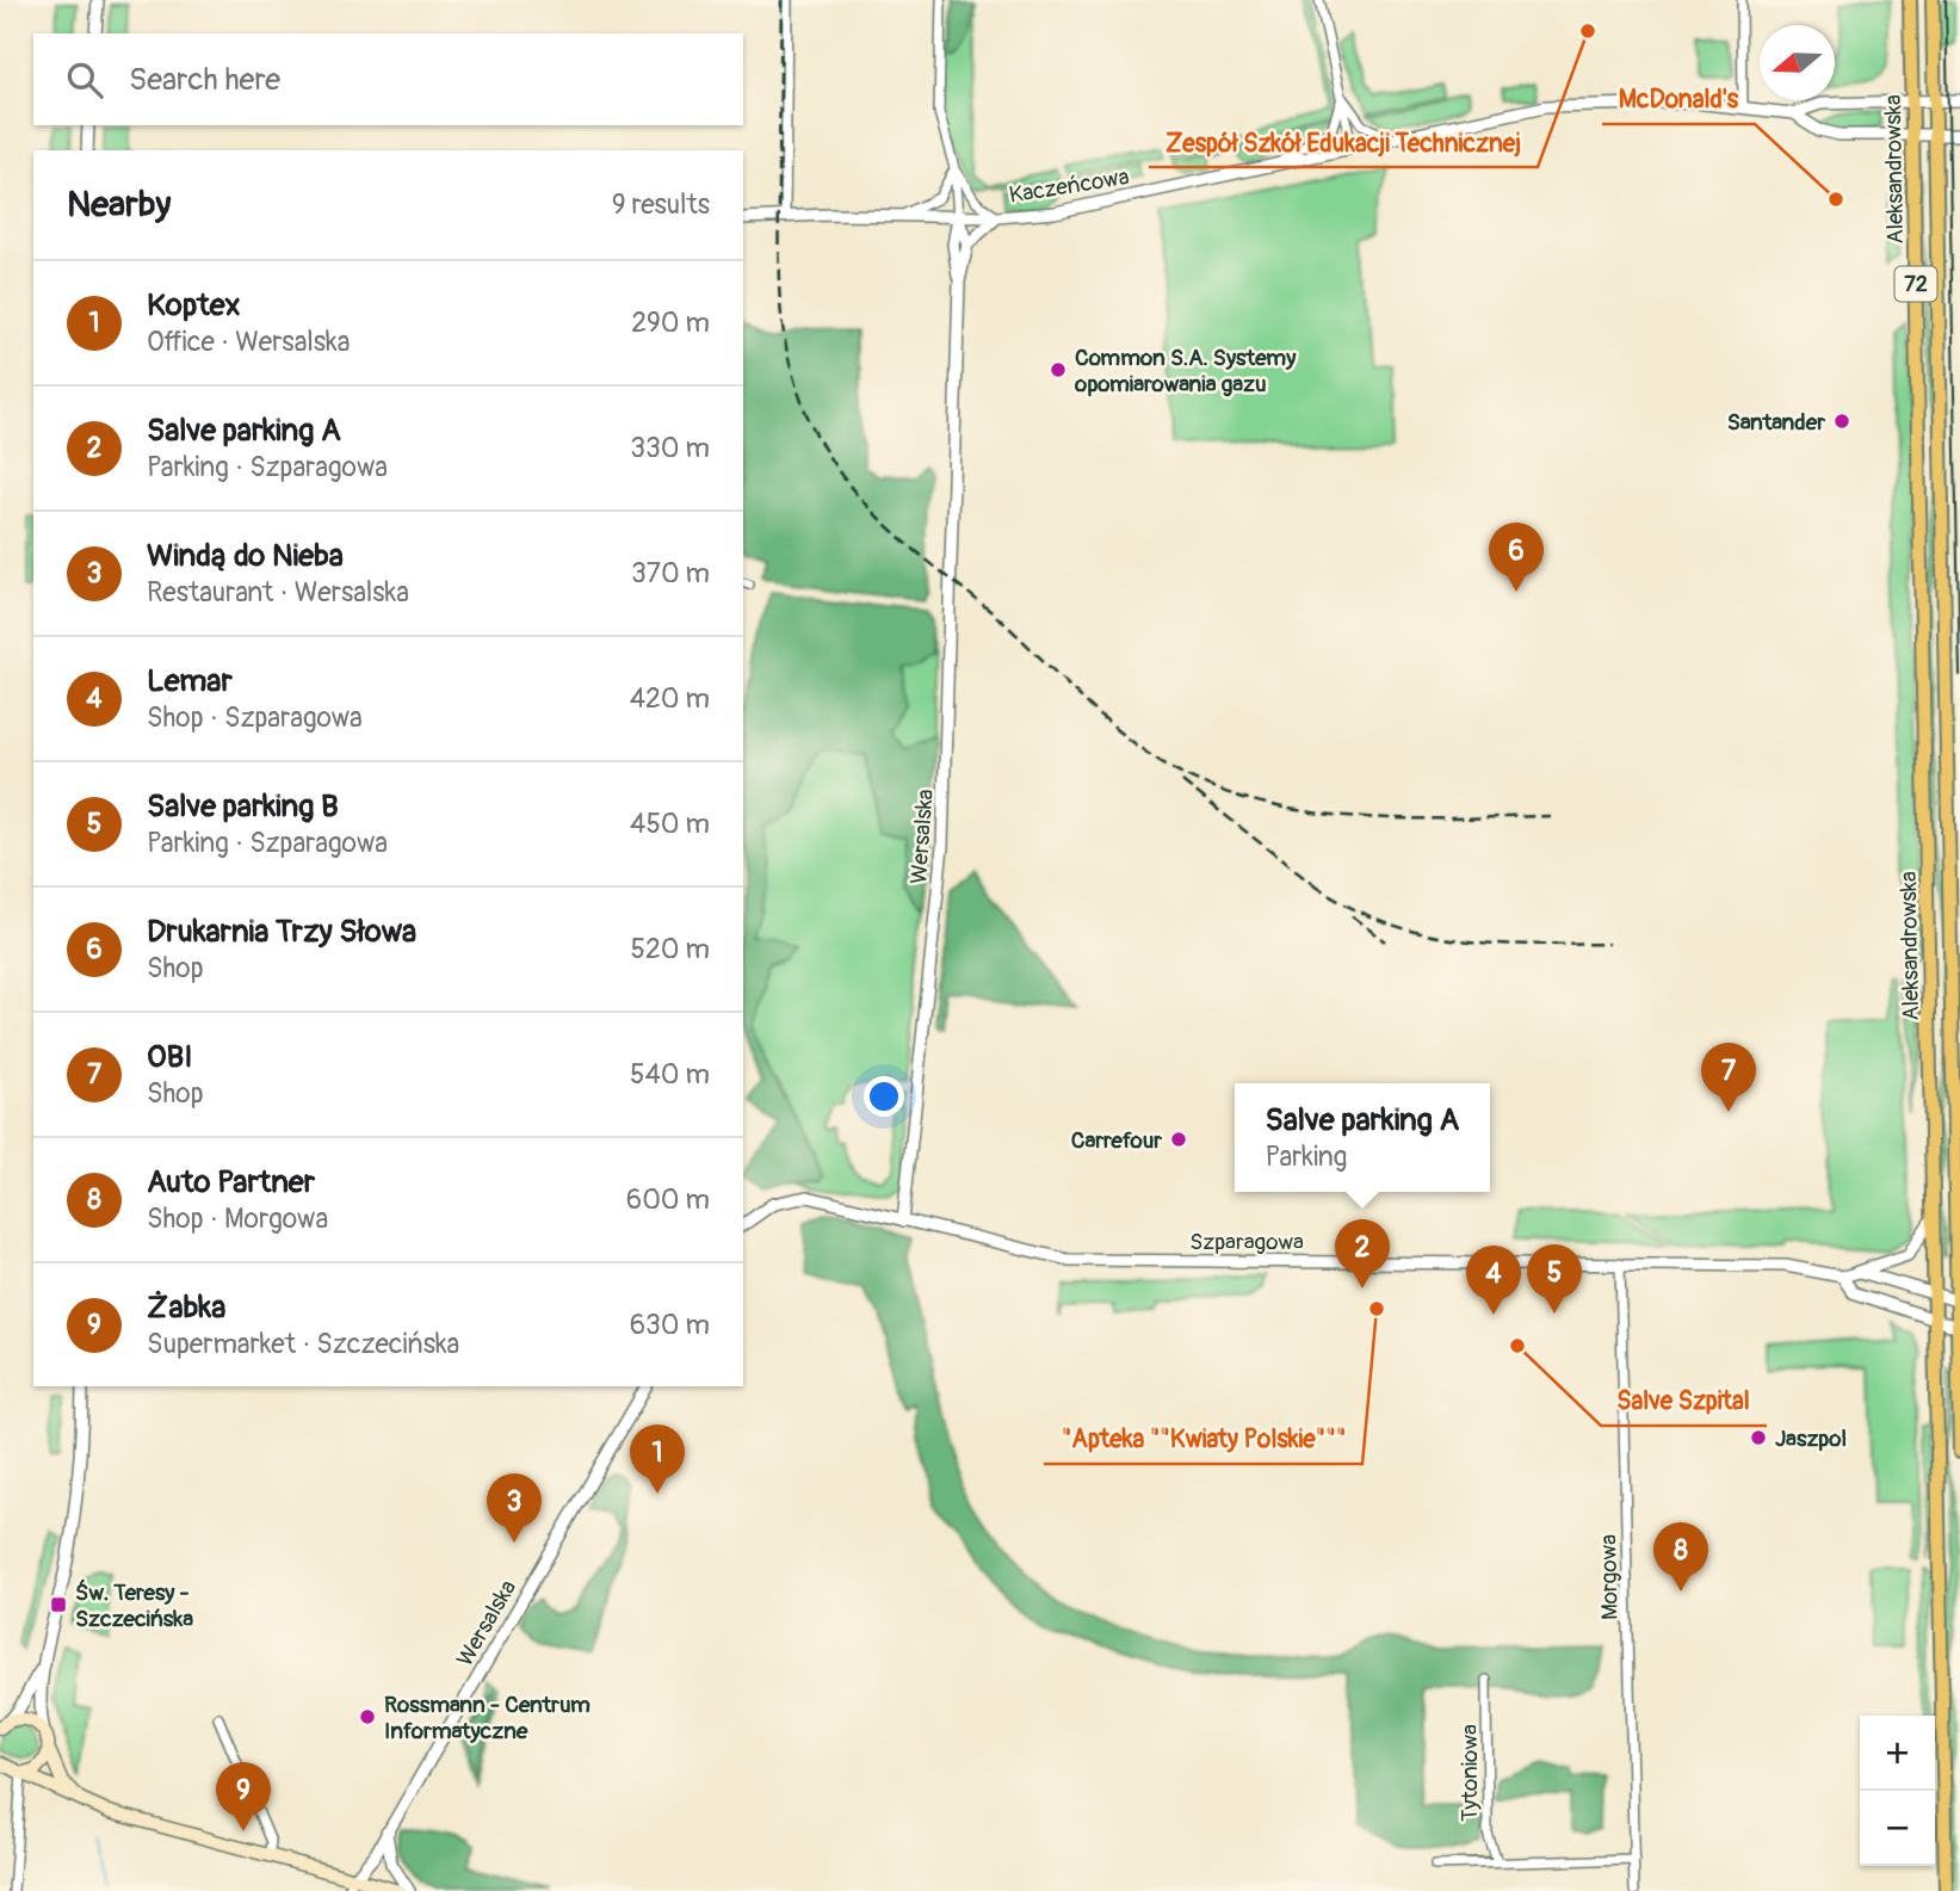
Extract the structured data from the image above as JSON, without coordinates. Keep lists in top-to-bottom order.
{
  "streets": {
    "main road": ["Aleksandrowska", "72"],
    "street": [
      "Kaczeńcowa",
      "Wersalska",
      "Szparagowa",
      "Morgowa",
      "Tytoniowa"
    ]
  },
  "crossings": [
    ["Aleksandrowska", "Kaczeńcowa"],
    ["Aleksandrowska", "Szparagowa"],
    ["Kaczeńcowa", "Wersalska"],
    ["Wersalska", "Szparagowa"],
    ["Szparagowa", "Morgowa"]
  ],
  "places": {
    "other": [
      "Zespół Szkół Edukacji Technicznej",
      "McDonald's",
      "Common S.A. Systemy opomiarowania gazu",
      "Santander",
      "Carrefour",
      "\"Apteka \"\"Kwiaty Polskie\"\"\"",
      "Salve Szpital",
      "Jaszpol",
      "Rossmann - Centrum Informatyczne"
    ],
    "transit": ["Św. Teresy - Szczecińska"]
  },
  "north": "left",
  "page": {
    "search": "Search here",
    "heading": ["Nearby", "9 results"],
    "list": [
      {
        "mark": "1",
        "name": "Koptex",
        "note": "Office · Wersalska",
        "value": "290 m"
      },
      {
        "mark": "2",
        "name": "Salve parking A",
        "note": "Parking · Szparagowa",
        "value": "330 m"
      },
      {
        "mark": "3",
        "name": "Windą do Nieba",
        "note": "Restaurant · Wersalska",
        "value": "370 m"
      },
      {
        "mark": "4",
        "name": "Lemar",
        "note": "Shop · Szparagowa",
        "value": "420 m"
      },
      {
        "mark": "5",
        "name": "Salve parking B",
        "note": "Parking · Szparagowa",
        "value": "450 m"
      },
      {
        "mark": "6",
        "name": "Drukarnia Trzy Słowa",
        "note": "Shop",
        "value": "520 m"
      },
      {
        "mark": "7",
        "name": "OBI",
        "note": "Shop",
        "value": "540 m"
      },
      {
        "mark": "8",
        "name": "Auto Partner",
        "note": "Shop · Morgowa",
        "value": "600 m"
      },
      {
        "mark": "9",
        "name": "Żabka",
        "note": "Supermarket · Szczecińska",
        "value": "630 m"
      }
    ],
    "pins": [
      "6",
      "7",
      "2",
      "5",
      "4",
      "1",
      "3",
      "8",
      "9"
    ],
    "popup": ["Salve parking A", "Parking"],
    "map_buttons": ["+", "−"]
  }
}
